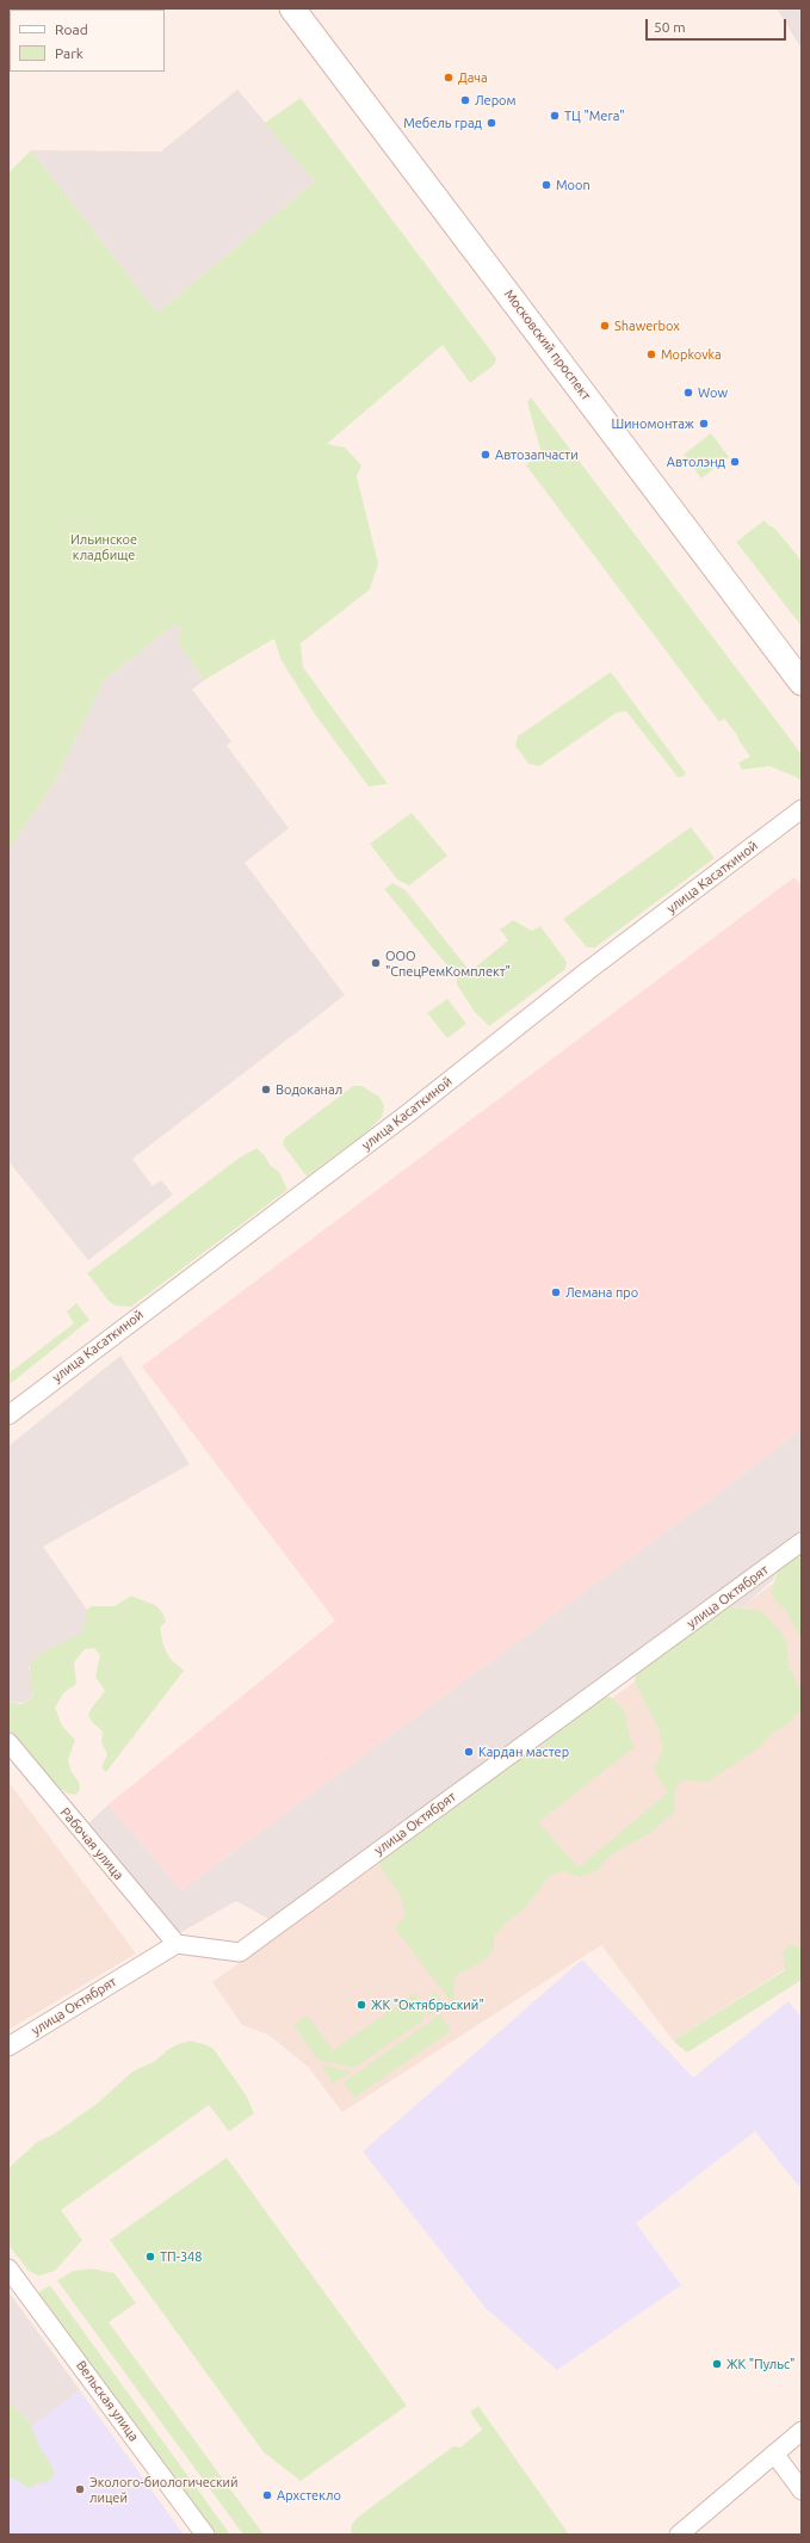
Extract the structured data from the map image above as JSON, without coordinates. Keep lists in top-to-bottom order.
{
  "streets": {
    "main road": ["Московский проспект"],
    "street": [
      "улица Касаткиной",
      "улица Октябрят",
      "Рабочая улица",
      "Вельская улица"
    ]
  },
  "crossings": [
    ["улица Октябрят", "Рабочая улица"]
  ],
  "parks": ["Ильинское кладбище"],
  "places": [
    "Дача",
    "Лером",
    "ТЦ \"Мега\"",
    "Мебель град",
    "Moon",
    "Shawerbox",
    "Mopkovka",
    "Wow",
    "Шиномонтаж",
    "Автозапчасти",
    "Автолэнд",
    "ООО \"СпецРемКомплект\"",
    "Водоканал",
    "Лемана про",
    "Кардан мастер",
    "ЖК \"Октябрьский\"",
    "ТП-348",
    "ЖК \"Пульс\"",
    "Эколого-биологический лицей",
    "Архстекло"
  ],
  "legend": ["Road", "Park"],
  "scale_bar": "50 m"
}
